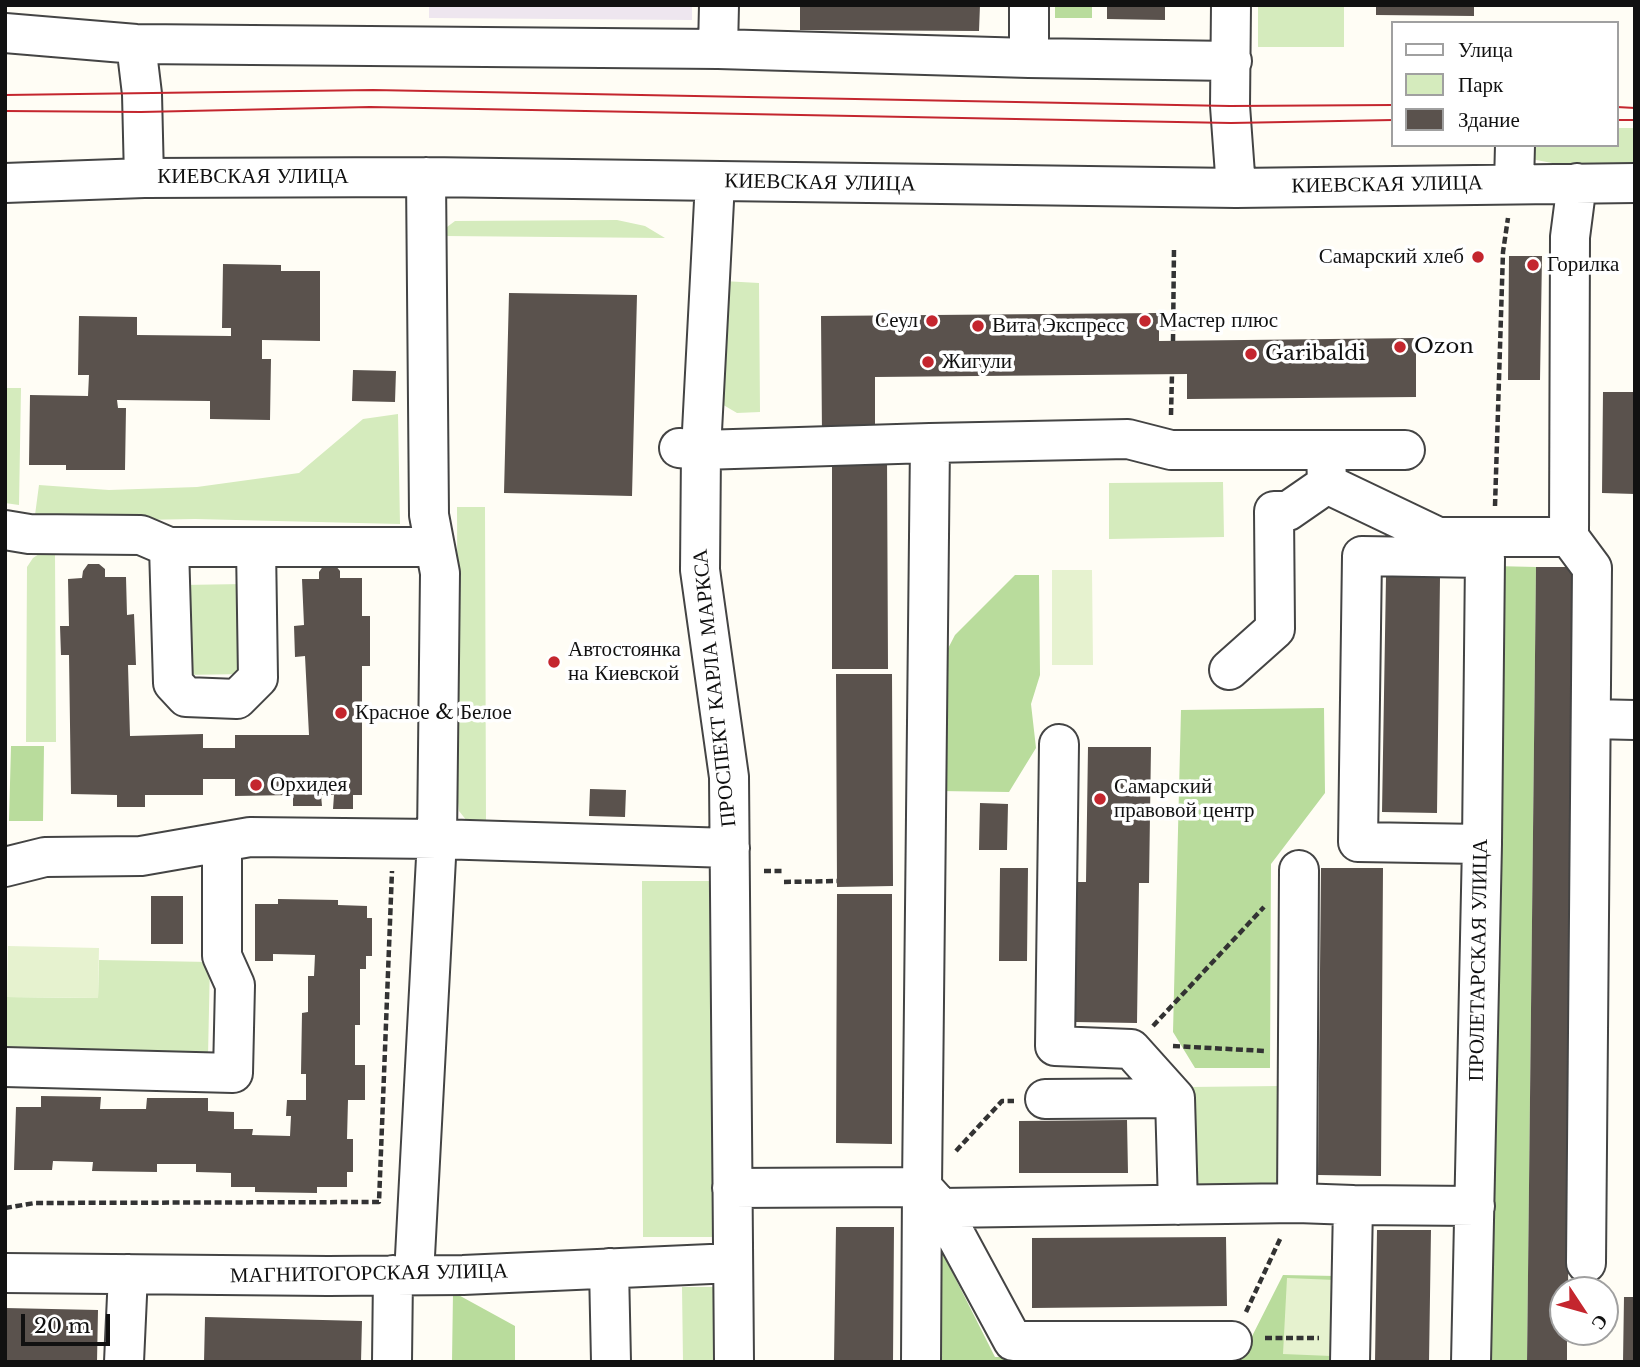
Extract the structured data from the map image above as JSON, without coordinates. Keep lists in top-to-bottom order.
{
  "streets": {
    "street": [
      "КИЕВСКАЯ УЛИЦА",
      "ПРОСПЕКТ КАРЛА МАРКСА",
      "ПРОЛЕТАРСКАЯ УЛИЦА",
      "МАГНИТОГОРСКАЯ УЛИЦА"
    ]
  },
  "crossings": [
    ["КИЕВСКАЯ УЛИЦА", "ПРОСПЕКТ КАРЛА МАРКСА"],
    ["ПРОСПЕКТ КАРЛА МАРКСА", "МАГНИТОГОРСКАЯ УЛИЦА"]
  ],
  "places": [
    "Самарский хлеб",
    "Горилка",
    "Сеул",
    "Мастер плюс",
    "Вита Экспресс",
    "Ozon",
    "Garibaldi",
    "Жигули",
    "Автостоянка на Киевской",
    "Красное & Белое",
    "Орхидея",
    "Самарский правовой центр"
  ],
  "legend": ["Улица", "Парк", "Здание"],
  "scale_bar": "20 m",
  "north": "bottom right"
}
